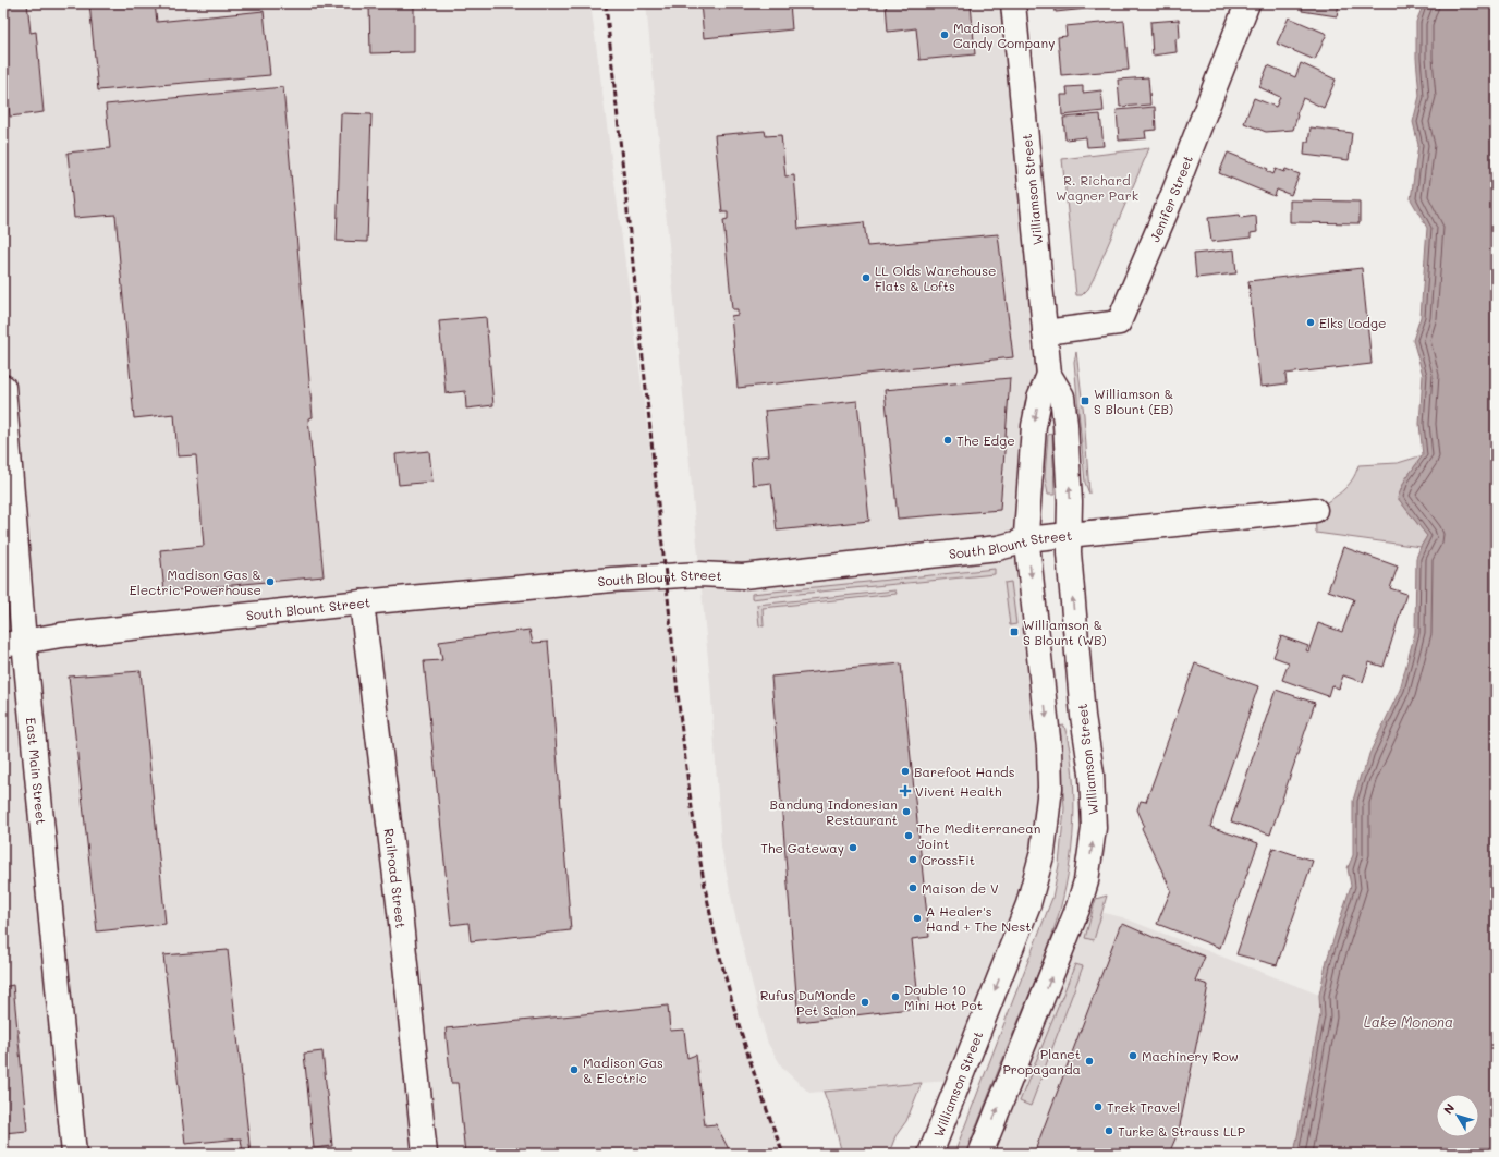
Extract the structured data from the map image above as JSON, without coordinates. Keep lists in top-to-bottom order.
{
  "streets": {
    "street": [
      "Williamson Street",
      "Jenifer Street",
      "South Blount Street",
      "East Main Street",
      "Railroad Street"
    ]
  },
  "crossings": [
    ["Williamson Street", "Jenifer Street"],
    ["Williamson Street", "South Blount Street"],
    ["South Blount Street", "East Main Street"],
    ["South Blount Street", "Railroad Street"]
  ],
  "water": ["Lake Monona"],
  "parks": ["R. Richard Wagner Park"],
  "places": {
    "other": [
      "Madison Candy Company",
      "LL Olds Warehouse Flats & Lofts",
      "Elks Lodge",
      "The Edge",
      "Madison Gas & Electric Powerhouse",
      "Barefoot Hands",
      "Bandung Indonesian Restaurant",
      "The Mediterranean Joint",
      "The Gateway",
      "CrossFit",
      "Maison de V",
      "A Healer's Hand + The Nest",
      "Double 10 Mini Hot Pot",
      "Rufus DuMonde Pet Salon",
      "Machinery Row",
      "Planet Propaganda",
      "Madison Gas & Electric",
      "Trek Travel",
      "Turke & Strauss LLP"
    ],
    "transit": ["Williamson & S Blount (EB)", "Williamson & S Blount (WB)"],
    "health": ["Vivent Health"]
  },
  "north": "top left"
}
